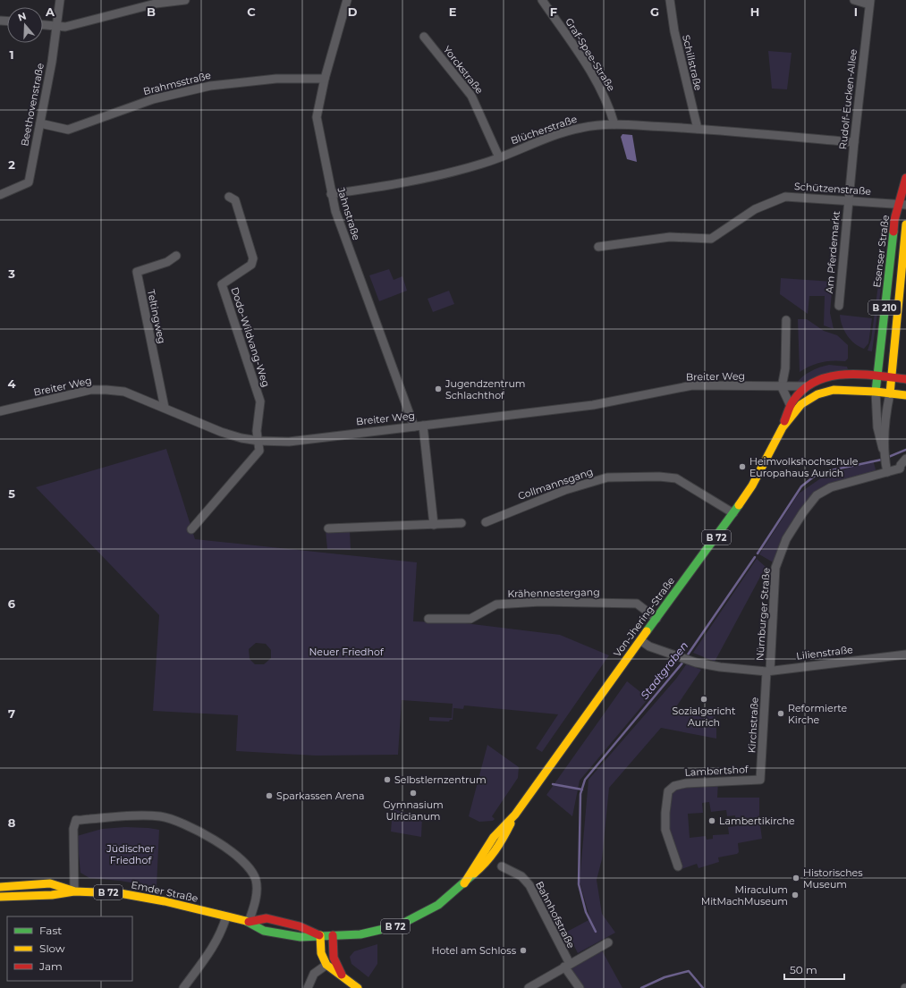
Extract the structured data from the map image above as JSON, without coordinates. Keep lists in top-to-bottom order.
{
  "streets": {
    "main road": [
      "Esenser Straße",
      "B 210",
      "B 72",
      "Von-Jhering-Straße",
      "Emder Straße"
    ],
    "street": [
      "Graf-Spee-Straße",
      "Schillstraße",
      "Yorckstraße",
      "Brahmsstraße",
      "Rudolf-Eucken-Allee",
      "Beethovenstraße",
      "Blücherstraße",
      "Schützenstraße",
      "Jahnstraße",
      "Am Pferdemarkt",
      "Teltingweg",
      "Dodo-Wildvang-Weg",
      "Breiter Weg",
      "Collmannsgang",
      "Krähennestergang",
      "Nürnburger Straße",
      "Lilienstraße",
      "Kirchstraße",
      "Lambertshof",
      "Bahnhofstraße"
    ]
  },
  "crossings": [
    ["Graf-Spee-Straße", "Blücherstraße"],
    ["Schillstraße", "Blücherstraße"],
    ["Yorckstraße", "Blücherstraße"],
    ["Brahmsstraße", "Beethovenstraße"],
    ["Brahmsstraße", "Jahnstraße"],
    ["Rudolf-Eucken-Allee", "Blücherstraße"],
    ["Rudolf-Eucken-Allee", "Schützenstraße"],
    ["Rudolf-Eucken-Allee", "Am Pferdemarkt"],
    ["Blücherstraße", "Jahnstraße"],
    ["Schützenstraße", "Esenser Straße"],
    ["Schützenstraße", "Am Pferdemarkt"],
    ["Jahnstraße", "Breiter Weg"],
    ["Esenser Straße", "B 72"],
    ["Esenser Straße", "Von-Jhering-Straße"],
    ["B 210", "B 72"],
    ["Teltingweg", "Breiter Weg"],
    ["Dodo-Wildvang-Weg", "Breiter Weg"],
    ["Breiter Weg", "Von-Jhering-Straße"],
    ["Collmannsgang", "Von-Jhering-Straße"],
    ["B 72", "Von-Jhering-Straße"],
    ["Krähennestergang", "Von-Jhering-Straße"],
    ["Nürnburger Straße", "Lilienstraße"],
    ["Nürnburger Straße", "Kirchstraße"],
    ["Von-Jhering-Straße", "Lilienstraße"],
    ["Von-Jhering-Straße", "Emder Straße"],
    ["Lilienstraße", "Kirchstraße"],
    ["Kirchstraße", "Lambertshof"]
  ],
  "water": ["Stadtgraben"],
  "parks": ["Neuer Friedhof", "Jüdischer Friedhof"],
  "places": [
    "Jugendzentrum Schlachthof",
    "Heimvolkshochschule Europahaus Aurich",
    "Sozialgericht Aurich",
    "Reformierte Kirche",
    "Selbstlernzentrum",
    "Gymnasium Ulricianum",
    "Sparkassen Arena",
    "Lambertikirche",
    "Historisches Museum",
    "Miraculum MitMachMuseum",
    "Hotel am Schloss"
  ],
  "legend": ["Fast", "Slow", "Jam"],
  "scale_bar": "50 m",
  "north": "top",
  "grid": {
    "columns": [
      "A",
      "B",
      "C",
      "D",
      "E",
      "F",
      "G",
      "H",
      "I"
    ],
    "rows": [
      "1",
      "2",
      "3",
      "4",
      "5",
      "6",
      "7",
      "8"
    ]
  }
}
